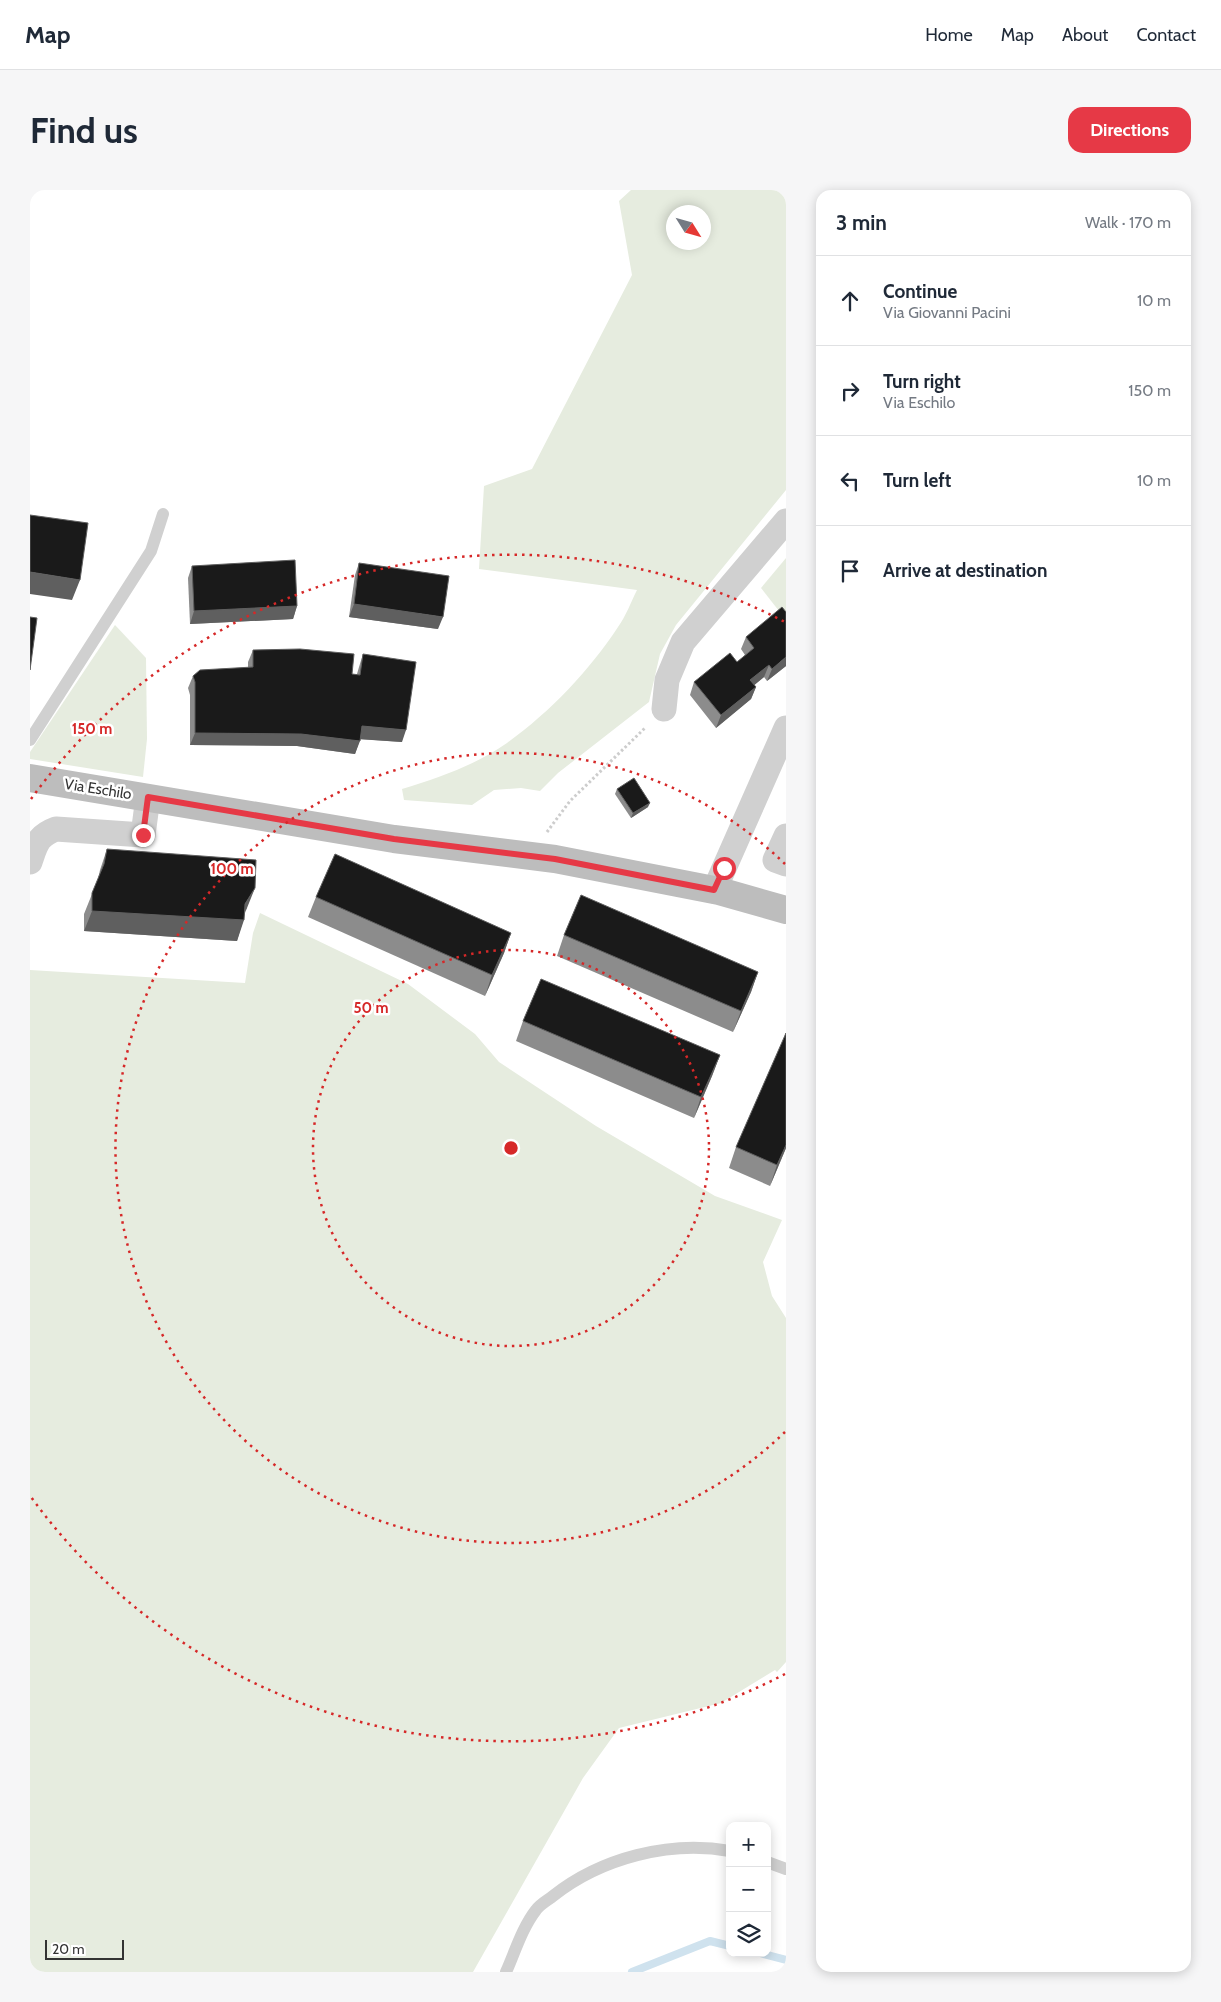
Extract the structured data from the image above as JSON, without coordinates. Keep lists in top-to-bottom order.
{
  "streets": {
    "main road": ["Via Eschilo"]
  },
  "scale_bar": "20 m",
  "north": "bottom right",
  "page": {
    "header": "Map",
    "nav": [
      "Home",
      "Map",
      "About",
      "Contact"
    ],
    "buttons": "Directions",
    "title": "Find us",
    "heading": ["3 min", "Walk · 170 m"],
    "list": [
      ["Continue", "Via Giovanni Pacini", "10 m"],
      ["Turn right", "Via Eschilo", "150 m"],
      ["Turn left", "10 m"],
      "Arrive at destination"
    ],
    "map_buttons": ["+", "−"],
    "scale": "20 m"
  },
  "rings": ["150 m", "100 m", "50 m"]
}
